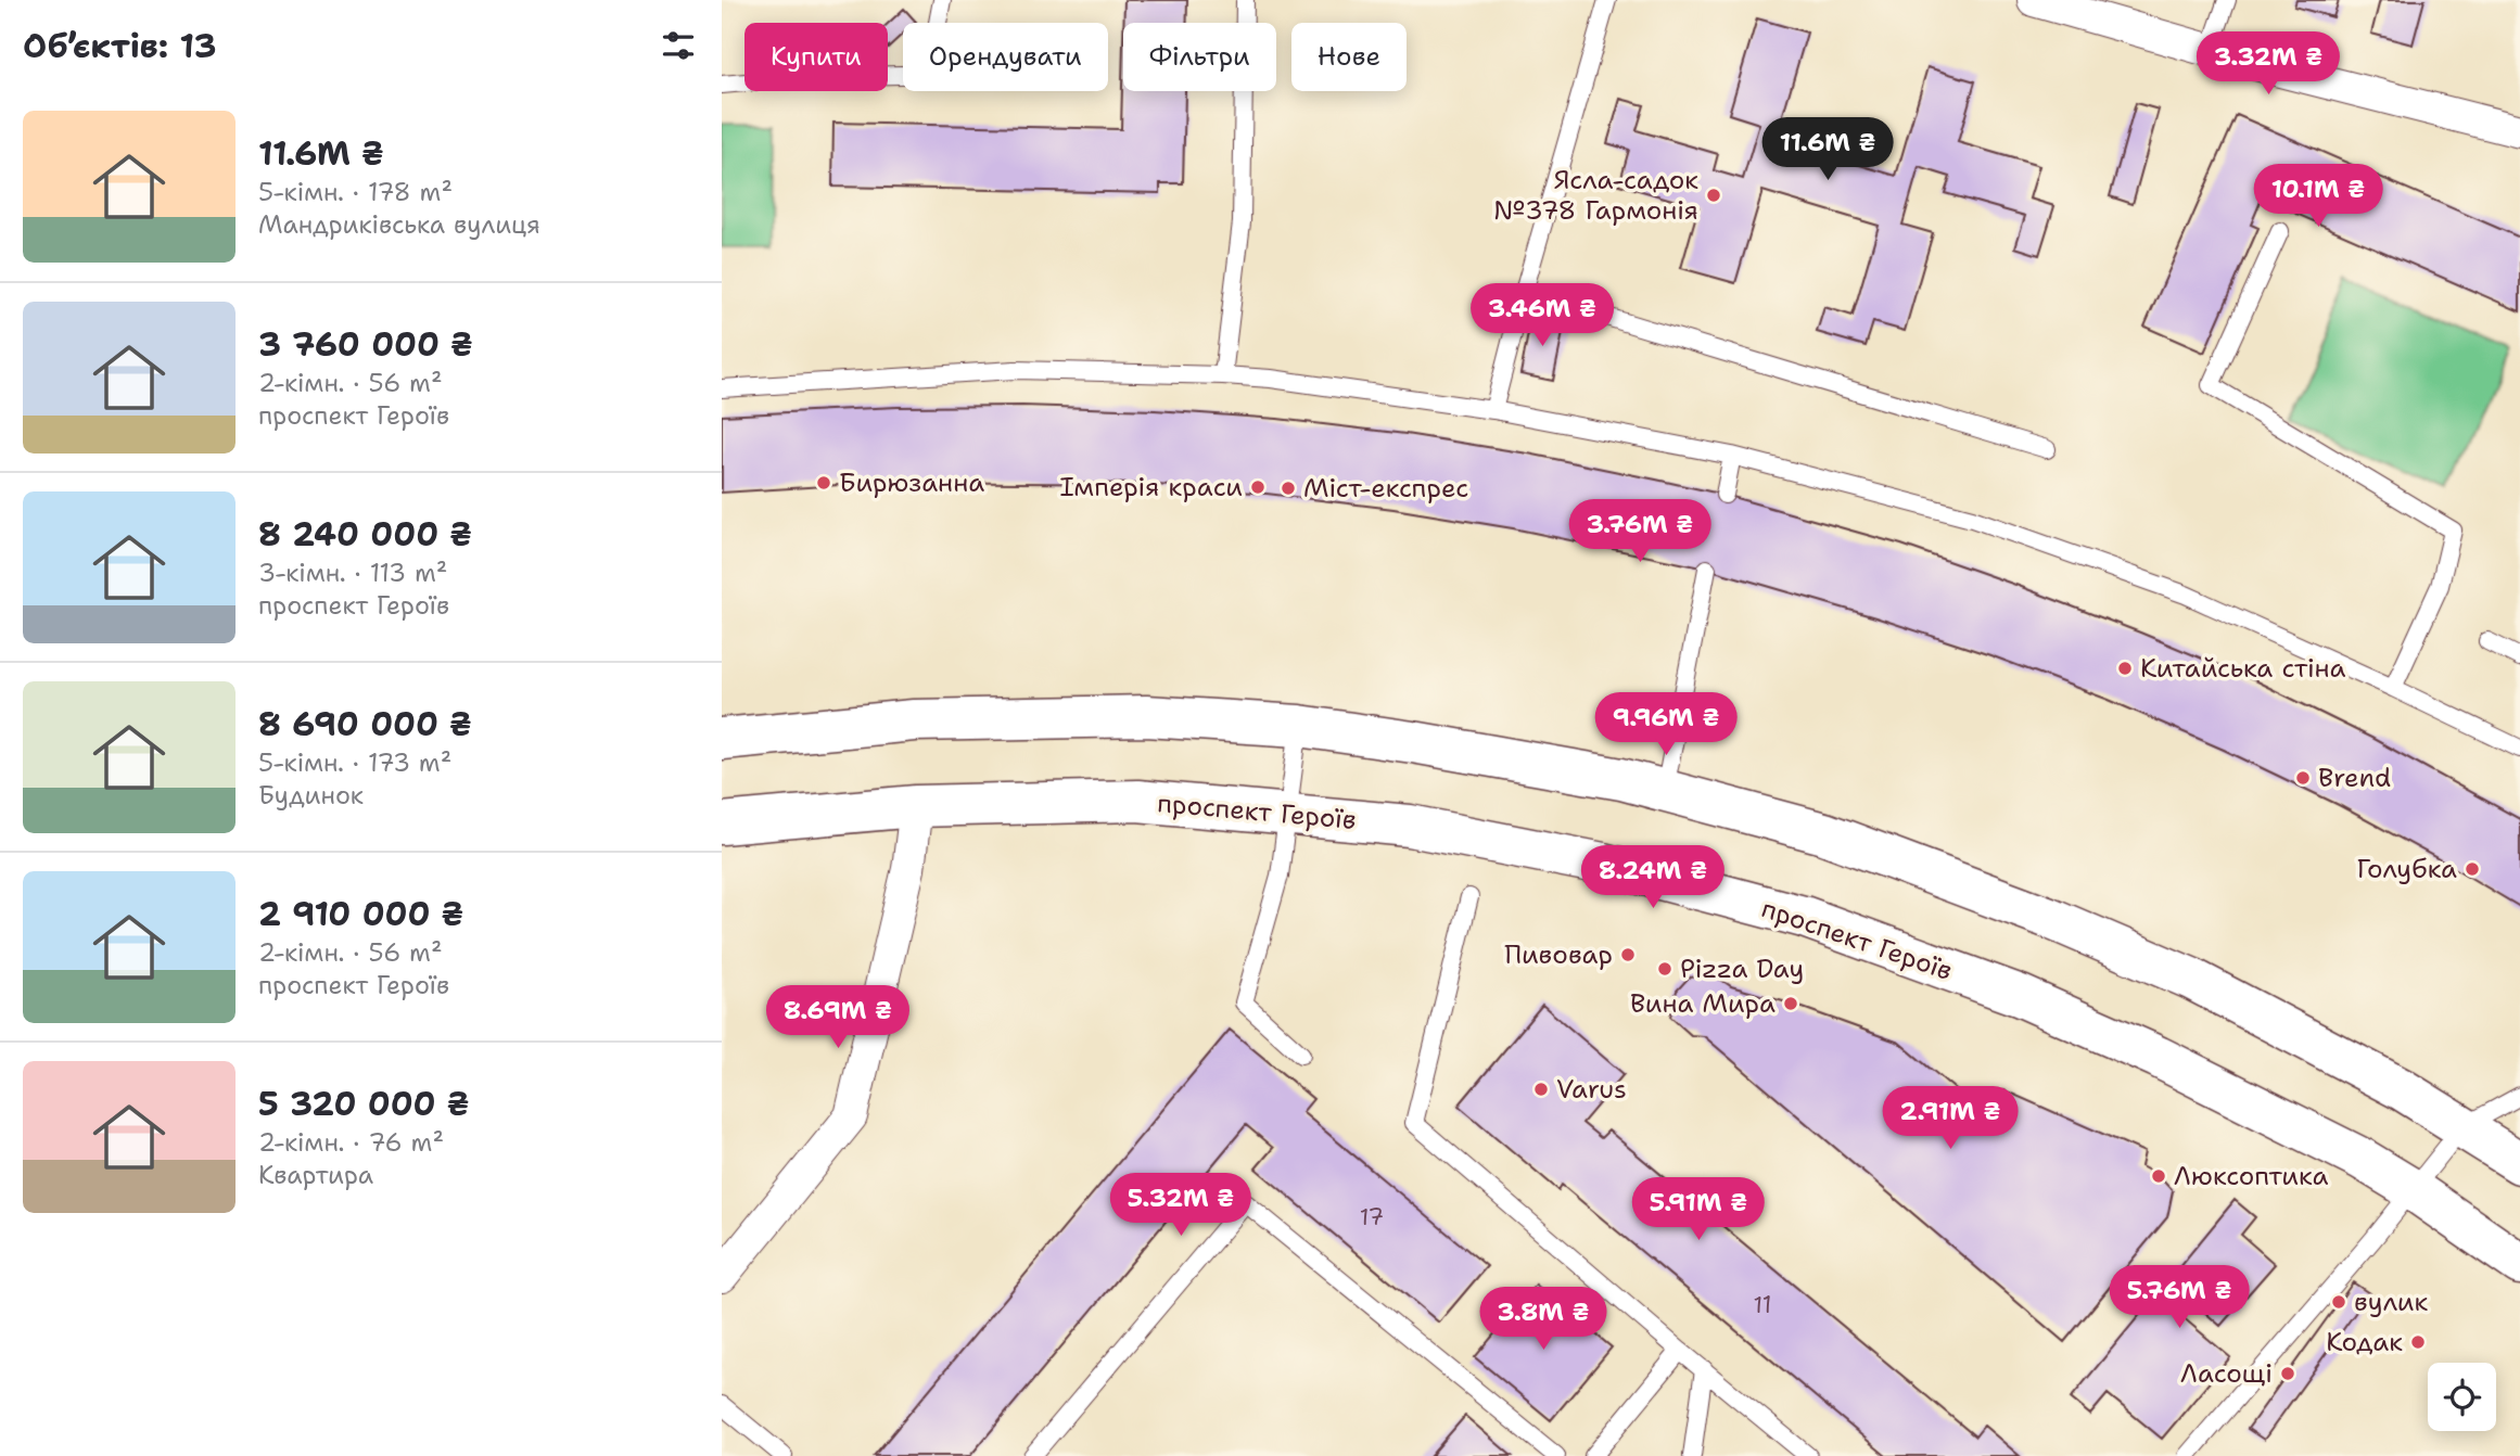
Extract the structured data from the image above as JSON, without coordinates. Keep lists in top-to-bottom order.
{
  "streets": {
    "main road": ["проспект Героїв"]
  },
  "places": [
    "Ясла-садок №378 Гармонія",
    "Бирюзанна",
    "Імперія краси",
    "Міст-експрес",
    "Китайська стіна",
    "Brend",
    "Голубка",
    "Пивовар",
    "Pizza Day",
    "Вина Мира",
    "Varus",
    "Люксоптика",
    "вулик",
    "Кодак",
    "Ласощі"
  ],
  "house_numbers": ["17", "11"],
  "page": {
    "heading": "Об’єктів: 13",
    "chip": [
      "Купити",
      "Орендувати",
      "Фільтри",
      "Нове"
    ],
    "price": [
      "3.32M ₴",
      "11.6M ₴",
      "10.1M ₴",
      "3.46M ₴",
      "3.76M ₴",
      "9.96M ₴",
      "8.24M ₴",
      "8.69M ₴",
      "2.91M ₴",
      "5.32M ₴",
      "5.91M ₴",
      "5.76M ₴",
      "3.8M ₴"
    ],
    "list": [
      {
        "name": "11.6M ₴",
        "note": "5-кімн. · 178 m² · Мандриківська вулиця"
      },
      {
        "name": "3 760 000 ₴",
        "note": "2-кімн. · 56 m² · проспект Героїв"
      },
      {
        "name": "8 240 000 ₴",
        "note": "3-кімн. · 113 m² · проспект Героїв"
      },
      {
        "name": "8 690 000 ₴",
        "note": "5-кімн. · 173 m² · Будинок"
      },
      {
        "name": "2 910 000 ₴",
        "note": "2-кімн. · 56 m² · проспект Героїв"
      },
      {
        "name": "5 320 000 ₴",
        "note": "2-кімн. · 76 m² · Квартира"
      }
    ]
  }
}
